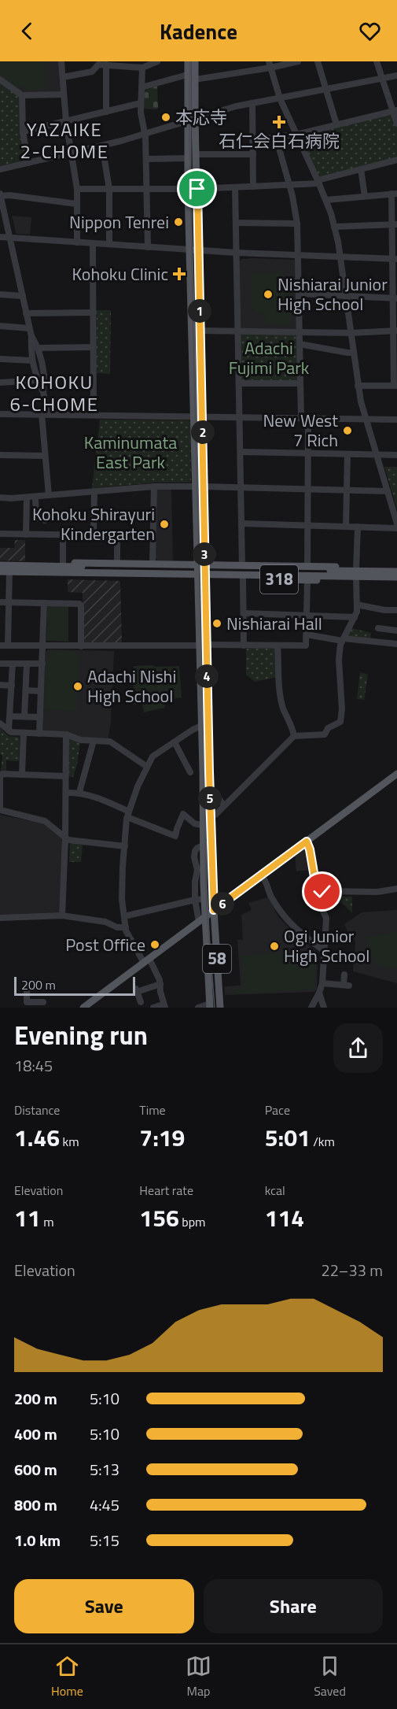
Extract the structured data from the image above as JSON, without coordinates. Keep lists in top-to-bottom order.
{
  "streets": {
    "main road": ["318", "58"]
  },
  "crossings": [
    ["318", "58"]
  ],
  "districts": ["YAZAIKE 2-CHOME", "KOHOKU 6-CHOME"],
  "parks": ["Adachi Fujimi Park", "Kaminumata East Park"],
  "places": {
    "other": [
      "本応寺",
      "Nippon Tenrei",
      "Nishiarai Junior High School",
      "New West 7 Rich",
      "Kohoku Shirayuri Kindergarten",
      "Nishiarai Hall",
      "Adachi Nishi High School",
      "Post Office",
      "Ogi Junior High School"
    ],
    "health": ["石仁会白石病院", "Kohoku Clinic"]
  },
  "scale_bar": "200 m",
  "page": {
    "header": "Kadence",
    "pins": [
      "1",
      "2",
      "3",
      "4",
      "5",
      "6"
    ],
    "scale": "200 m",
    "heading": ["Evening run", "18:45"],
    "stats": [
      ["Distance", "1.46 km"],
      ["Time", "7:19"],
      ["Pace", "5:01 /km"],
      ["Elevation", "11 m"],
      ["Heart rate", "156 bpm"],
      ["kcal", "114"]
    ],
    "chart": ["Elevation", "22–33 m"],
    "list": [
      {
        "name": "200 m",
        "note": "5:10"
      },
      {
        "name": "400 m",
        "note": "5:10"
      },
      {
        "name": "600 m",
        "note": "5:13"
      },
      {
        "name": "800 m",
        "note": "4:45"
      },
      {
        "name": "1.0 km",
        "note": "5:15"
      }
    ],
    "buttons": ["Save", "Share"],
    "tabs": ["Home", "Map", "Saved"]
  }
}
